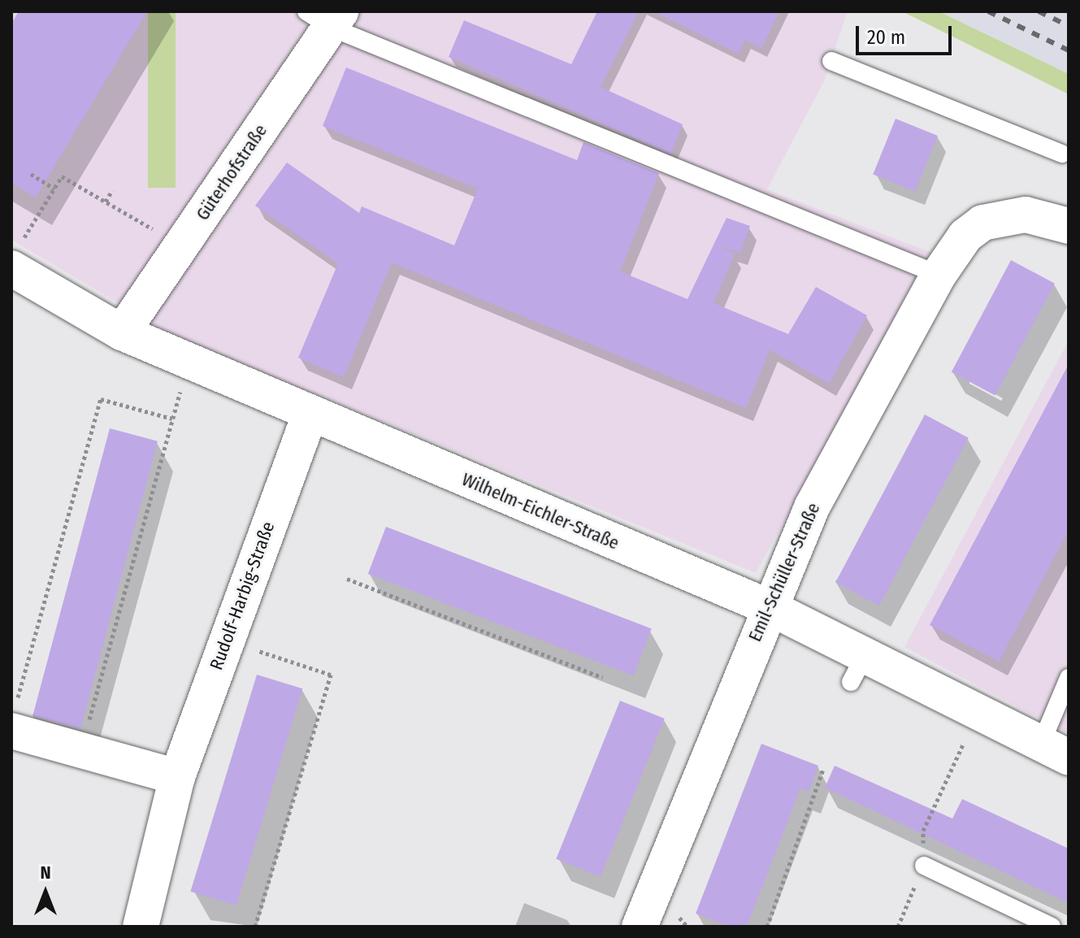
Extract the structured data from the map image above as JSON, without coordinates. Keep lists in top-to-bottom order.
{
  "streets": {
    "street": [
      "Güterhofstraße",
      "Wilhelm-Eichler-Straße",
      "Emil-Schüller-Straße",
      "Rudolf-Harbig-Straße"
    ]
  },
  "crossings": [
    ["Güterhofstraße", "Wilhelm-Eichler-Straße"],
    ["Wilhelm-Eichler-Straße", "Emil-Schüller-Straße"],
    ["Wilhelm-Eichler-Straße", "Rudolf-Harbig-Straße"]
  ],
  "scale_bar": "20 m",
  "north": "top"
}
